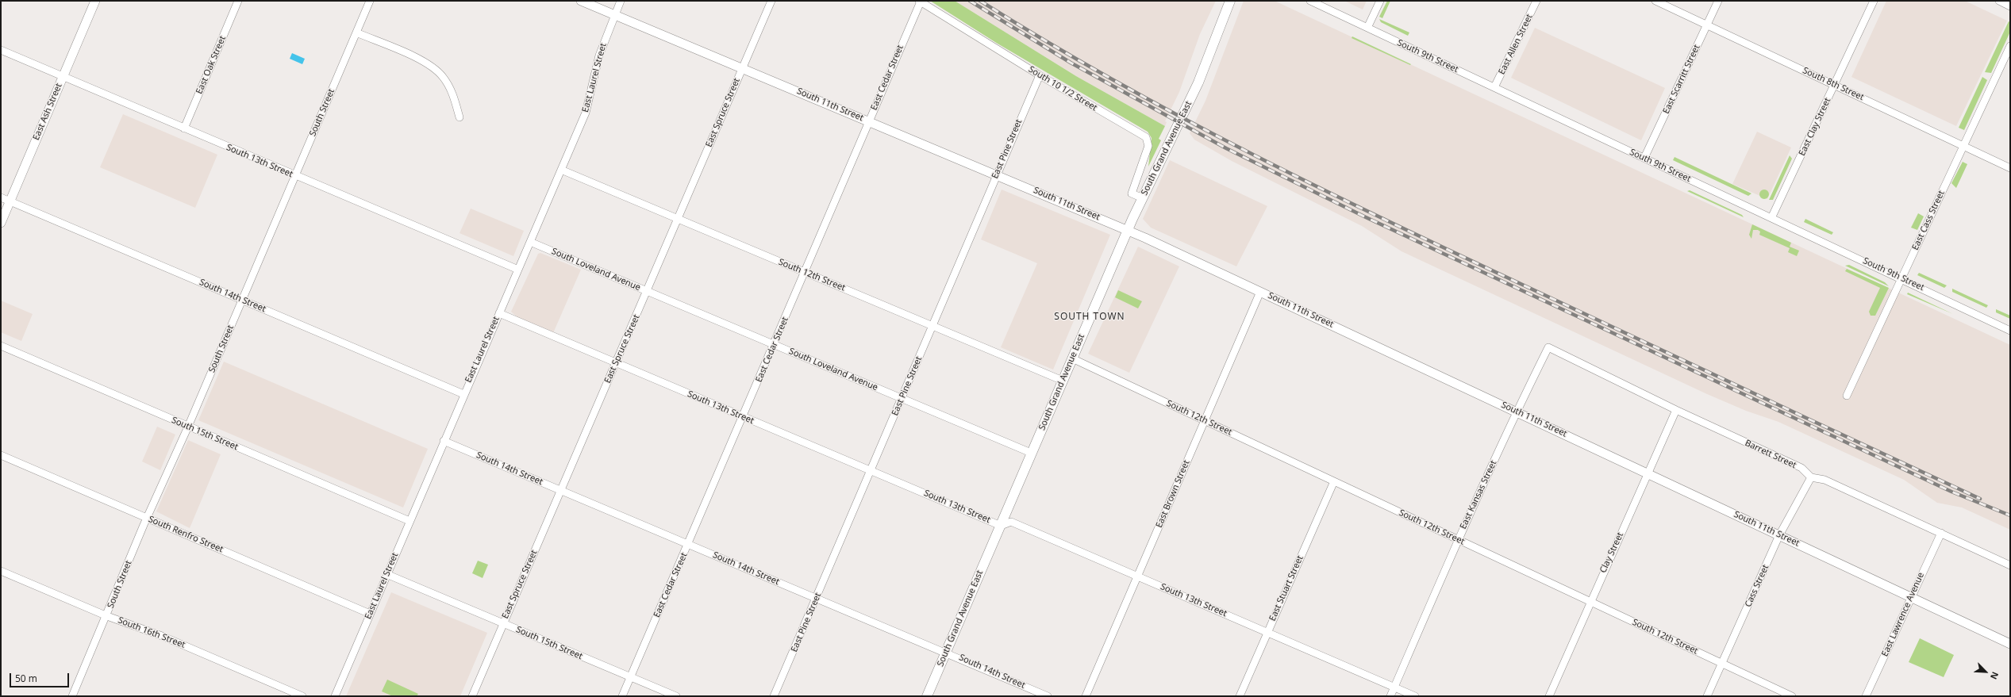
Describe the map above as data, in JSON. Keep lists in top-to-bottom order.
{
  "streets": {
    "main road": ["South Grand Avenue East"],
    "street": [
      "East Allen Street",
      "South 9th Street",
      "East Oak Street",
      "East Laurel Street",
      "East Cedar Street",
      "East Scarritt Street",
      "South 8th Street",
      "South 10 1/2 Street",
      "South 11th Street",
      "East Ash Street",
      "South Street",
      "East Spruce Street",
      "East Clay Street",
      "East Pine Street",
      "South 13th Street",
      "East Cass Street",
      "South Loveland Avenue",
      "South 12th Street",
      "South 14th Street",
      "South 15th Street",
      "Barrett Street",
      "East Brown Street",
      "East Kansas Street",
      "South Renfro Street",
      "Clay Street",
      "Cass Street",
      "East Stuart Street",
      "East Lawrence Avenue",
      "South 16th Street"
    ]
  },
  "crossings": [
    ["East Allen Street", "South 9th Street"],
    ["South 9th Street", "East Scarritt Street"],
    ["South 9th Street", "East Clay Street"],
    ["South 9th Street", "East Cass Street"],
    ["East Oak Street", "South 13th Street"],
    ["East Laurel Street", "South 11th Street"],
    ["East Laurel Street", "South 13th Street"],
    ["East Laurel Street", "South Loveland Avenue"],
    ["East Laurel Street", "South 12th Street"],
    ["East Laurel Street", "South 14th Street"],
    ["East Laurel Street", "South 15th Street"],
    ["East Laurel Street", "South Renfro Street"],
    ["East Cedar Street", "South 10 1/2 Street"],
    ["East Cedar Street", "South 11th Street"],
    ["East Cedar Street", "South 13th Street"],
    ["East Cedar Street", "South Loveland Avenue"],
    ["East Cedar Street", "South 12th Street"],
    ["East Cedar Street", "South 14th Street"],
    ["East Cedar Street", "South 15th Street"],
    ["East Scarritt Street", "South 8th Street"],
    ["South 8th Street", "East Clay Street"],
    ["South 8th Street", "East Cass Street"],
    ["South 10 1/2 Street", "South Grand Avenue East"],
    ["South 10 1/2 Street", "East Pine Street"],
    ["South 11th Street", "East Spruce Street"],
    ["South 11th Street", "South Grand Avenue East"],
    ["South 11th Street", "East Pine Street"],
    ["South 11th Street", "East Brown Street"],
    ["South 11th Street", "East Kansas Street"],
    ["South 11th Street", "Clay Street"],
    ["South 11th Street", "Cass Street"],
    ["South 11th Street", "East Lawrence Avenue"],
    ["East Ash Street", "South 13th Street"],
    ["East Ash Street", "South 14th Street"],
    ["South Street", "South 13th Street"],
    ["South Street", "South 14th Street"],
    ["South Street", "South 15th Street"],
    ["South Street", "South Renfro Street"],
    ["South Street", "South 16th Street"],
    ["East Spruce Street", "South 13th Street"],
    ["East Spruce Street", "South Loveland Avenue"],
    ["East Spruce Street", "South 12th Street"],
    ["East Spruce Street", "South 14th Street"],
    ["East Spruce Street", "South 15th Street"],
    ["South Grand Avenue East", "South 13th Street"],
    ["South Grand Avenue East", "South Loveland Avenue"],
    ["South Grand Avenue East", "South 12th Street"],
    ["South Grand Avenue East", "South 14th Street"],
    ["East Pine Street", "South 13th Street"],
    ["East Pine Street", "South Loveland Avenue"],
    ["East Pine Street", "South 12th Street"],
    ["East Pine Street", "South 14th Street"],
    ["South 13th Street", "East Brown Street"],
    ["South 13th Street", "East Kansas Street"],
    ["South 13th Street", "East Stuart Street"],
    ["South 12th Street", "East Brown Street"],
    ["South 12th Street", "East Kansas Street"],
    ["South 12th Street", "Clay Street"],
    ["South 12th Street", "Cass Street"],
    ["South 12th Street", "East Stuart Street"],
    ["Barrett Street", "East Kansas Street"],
    ["Barrett Street", "Clay Street"],
    ["Barrett Street", "Cass Street"],
    ["Barrett Street", "East Lawrence Avenue"]
  ],
  "districts": ["SOUTH TOWN"],
  "scale_bar": "50 m",
  "north": "bottom right"
}
